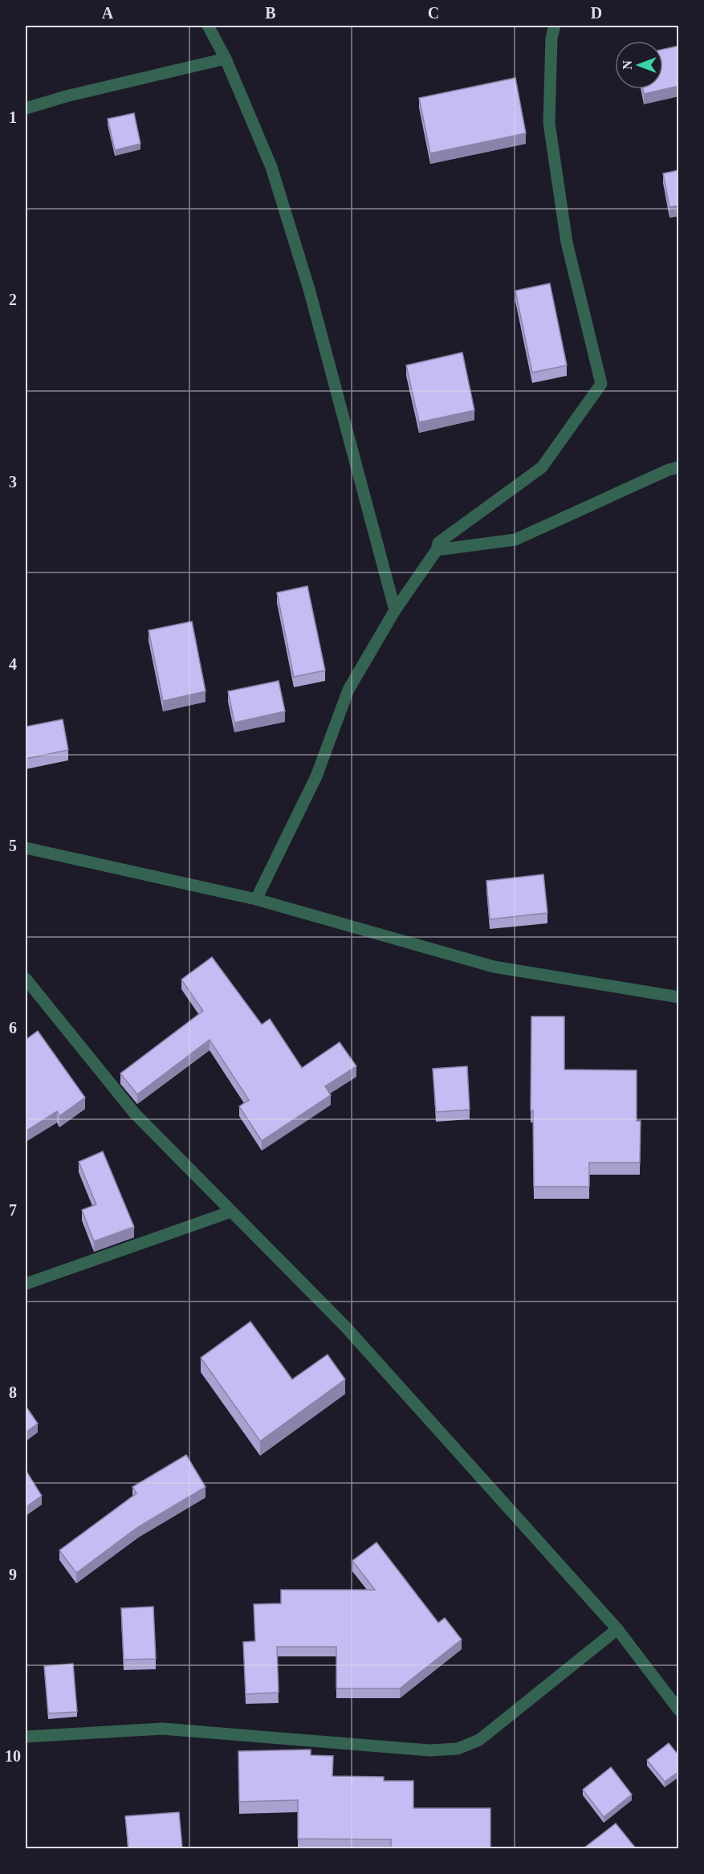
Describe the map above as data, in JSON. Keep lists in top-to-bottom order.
{
  "north": "left",
  "grid": {
    "columns": [
      "A",
      "B",
      "C",
      "D"
    ],
    "rows": [
      "1",
      "2",
      "3",
      "4",
      "5",
      "6",
      "7",
      "8",
      "9",
      "10"
    ]
  }
}
